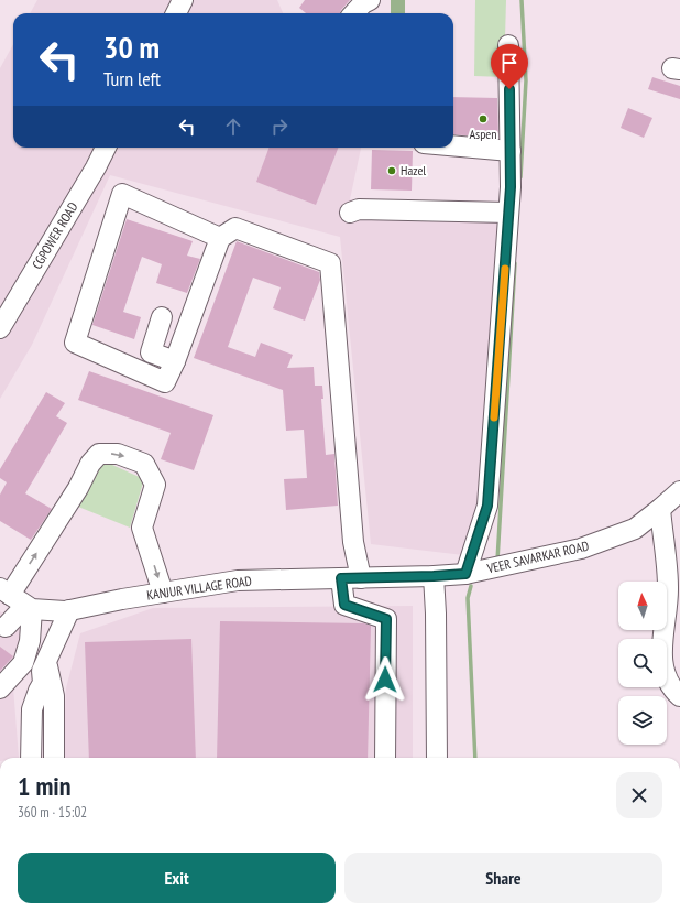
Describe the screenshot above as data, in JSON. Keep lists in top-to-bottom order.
{
  "streets": {
    "street": ["CGPOWER ROAD", "VEER SAVARKAR ROAD", "KANJUR VILLAGE ROAD"]
  },
  "crossings": [
    ["VEER SAVARKAR ROAD", "KANJUR VILLAGE ROAD"]
  ],
  "places": ["Aspen", "Hazel"],
  "north": "top",
  "page": {
    "turn": ["30 m", "Turn left"],
    "heading": ["1 min", "360 m · 15:02"],
    "buttons": ["Exit", "Share"]
  }
}
